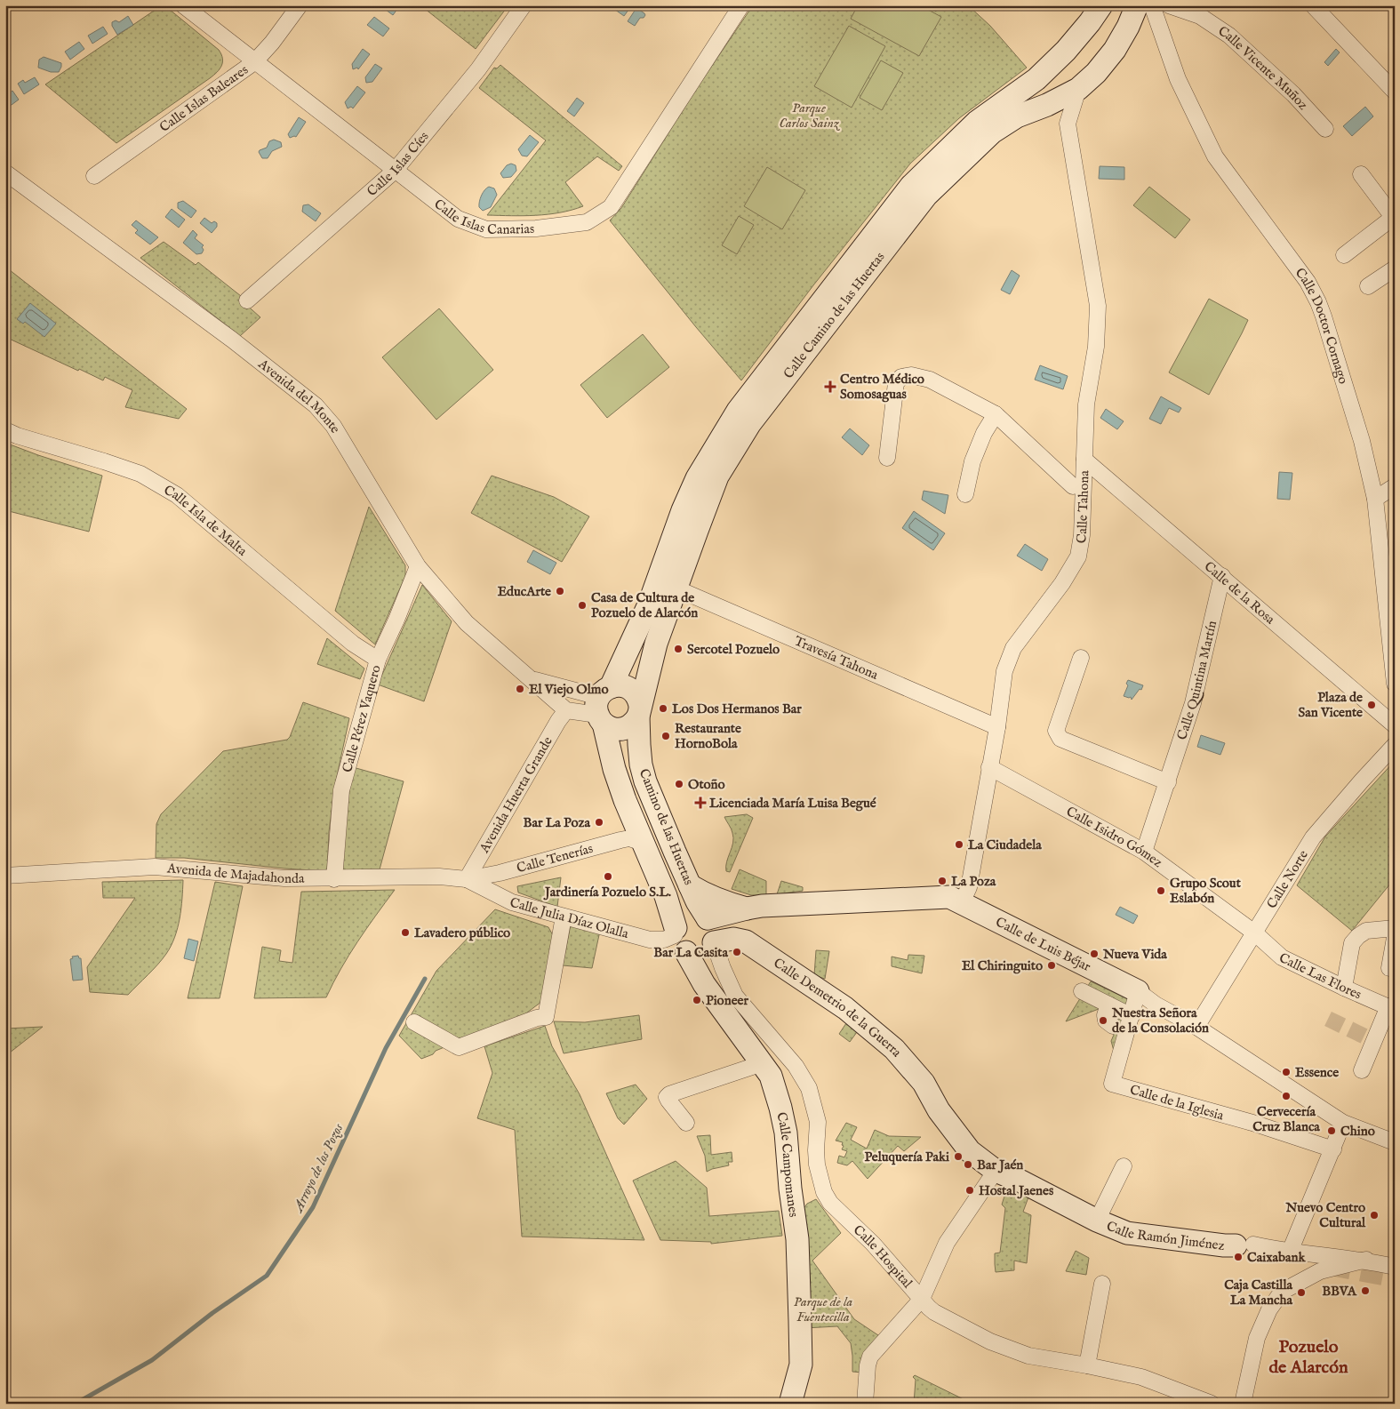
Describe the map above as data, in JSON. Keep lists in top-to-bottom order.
{
  "streets": {
    "main road": [
      "Calle Camino de las Huertas",
      "Camino de las Huertas",
      "Calle de Luis Béjar",
      "Calle Demetrio de la Guerra",
      "Calle Campomanes",
      "Calle Ramón Jiménez"
    ],
    "street": [
      "Calle Vicente Muñoz",
      "Calle Islas Baleares",
      "Calle Islas Cíes",
      "Calle Islas Canarias",
      "Calle Doctor Cornago",
      "Avenida del Monte",
      "Calle Tahona",
      "Calle Isla de Malta",
      "Calle de la Rosa",
      "Travesía Tahona",
      "Calle Quintina Martín",
      "Calle Pérez Vaquero",
      "Avenida Huerta Grande",
      "Calle Isidro Gómez",
      "Calle Tenerías",
      "Avenida de Majadahonda",
      "Calle Norte",
      "Calle Julia Díaz Olalla",
      "Calle Las Flores",
      "Calle de la Iglesia",
      "Calle Hospital"
    ]
  },
  "crossings": [
    ["Calle Islas Baleares", "Calle Islas Canarias"],
    ["Calle Islas Cíes", "Calle Islas Canarias"],
    ["Calle Camino de las Huertas", "Avenida del Monte"],
    ["Calle Camino de las Huertas", "Calle Tahona"],
    ["Calle Camino de las Huertas", "Travesía Tahona"],
    ["Calle Camino de las Huertas", "Camino de las Huertas"],
    ["Avenida del Monte", "Calle Pérez Vaquero"],
    ["Avenida del Monte", "Avenida Huerta Grande"],
    ["Avenida del Monte", "Camino de las Huertas"],
    ["Calle Tahona", "Calle de la Rosa"],
    ["Calle Tahona", "Travesía Tahona"],
    ["Calle Tahona", "Calle Isidro Gómez"],
    ["Calle Tahona", "Calle de Luis Béjar"],
    ["Calle Isla de Malta", "Calle Pérez Vaquero"],
    ["Calle de la Rosa", "Calle Quintina Martín"],
    ["Calle Quintina Martín", "Calle Isidro Gómez"],
    ["Calle Pérez Vaquero", "Avenida de Majadahonda"],
    ["Avenida Huerta Grande", "Calle Tenerías"],
    ["Avenida Huerta Grande", "Avenida de Majadahonda"],
    ["Avenida Huerta Grande", "Calle Julia Díaz Olalla"],
    ["Camino de las Huertas", "Calle Tenerías"],
    ["Camino de las Huertas", "Calle Julia Díaz Olalla"],
    ["Camino de las Huertas", "Calle de Luis Béjar"],
    ["Camino de las Huertas", "Calle Demetrio de la Guerra"],
    ["Camino de las Huertas", "Calle Campomanes"],
    ["Camino de las Huertas", "Calle Hospital"],
    ["Calle Isidro Gómez", "Calle Norte"],
    ["Calle Isidro Gómez", "Calle Las Flores"],
    ["Calle Tenerías", "Avenida de Majadahonda"],
    ["Calle Tenerías", "Calle Julia Díaz Olalla"],
    ["Avenida de Majadahonda", "Calle Julia Díaz Olalla"],
    ["Calle Norte", "Calle de Luis Béjar"],
    ["Calle Norte", "Calle Las Flores"],
    ["Calle Julia Díaz Olalla", "Calle de Luis Béjar"],
    ["Calle Julia Díaz Olalla", "Calle Demetrio de la Guerra"],
    ["Calle Julia Díaz Olalla", "Calle Campomanes"],
    ["Calle Julia Díaz Olalla", "Calle Hospital"],
    ["Calle de Luis Béjar", "Calle Demetrio de la Guerra"],
    ["Calle de Luis Béjar", "Calle de la Iglesia"],
    ["Calle de Luis Béjar", "Calle Campomanes"],
    ["Calle de Luis Béjar", "Calle Hospital"],
    ["Calle Demetrio de la Guerra", "Calle Campomanes"],
    ["Calle Demetrio de la Guerra", "Calle Ramón Jiménez"],
    ["Calle Demetrio de la Guerra", "Calle Hospital"],
    ["Calle Campomanes", "Calle Hospital"]
  ],
  "districts": ["Pozuelo de Alarcón"],
  "water": ["Arroyo de los Pozos"],
  "parks": ["Parque Carlos Sainz", "Parque de la Fuentecilla"],
  "places": {
    "health": ["Centro Médico Somosaguas", "Licenciada María Luisa Begué"],
    "other": [
      "EducArte",
      "Casa de Cultura de Pozuelo de Alarcón",
      "Sercotel Pozuelo",
      "El Viejo Olmo",
      "Plaza de San Vicente",
      "Los Dos Hermanos Bar",
      "Restaurante HornoBola",
      "Otoño",
      "Bar La Poza",
      "La Ciudadela",
      "Jardinería Pozuelo S.L.",
      "La Poza",
      "Grupo Scout Eslabón",
      "Lavadero público",
      "Bar La Casita",
      "Nueva Vida",
      "El Chiringuito",
      "Pioneer",
      "Nuestra Señora de la Consolación",
      "Essence",
      "Cervecería Cruz Blanca",
      "Chino",
      "Peluquería Paki",
      "Bar Jaén",
      "Hostal Jaenes",
      "Nuevo Centro Cultural",
      "Caixabank",
      "BBVA",
      "Caja Castilla La Mancha"
    ]
  }
}
